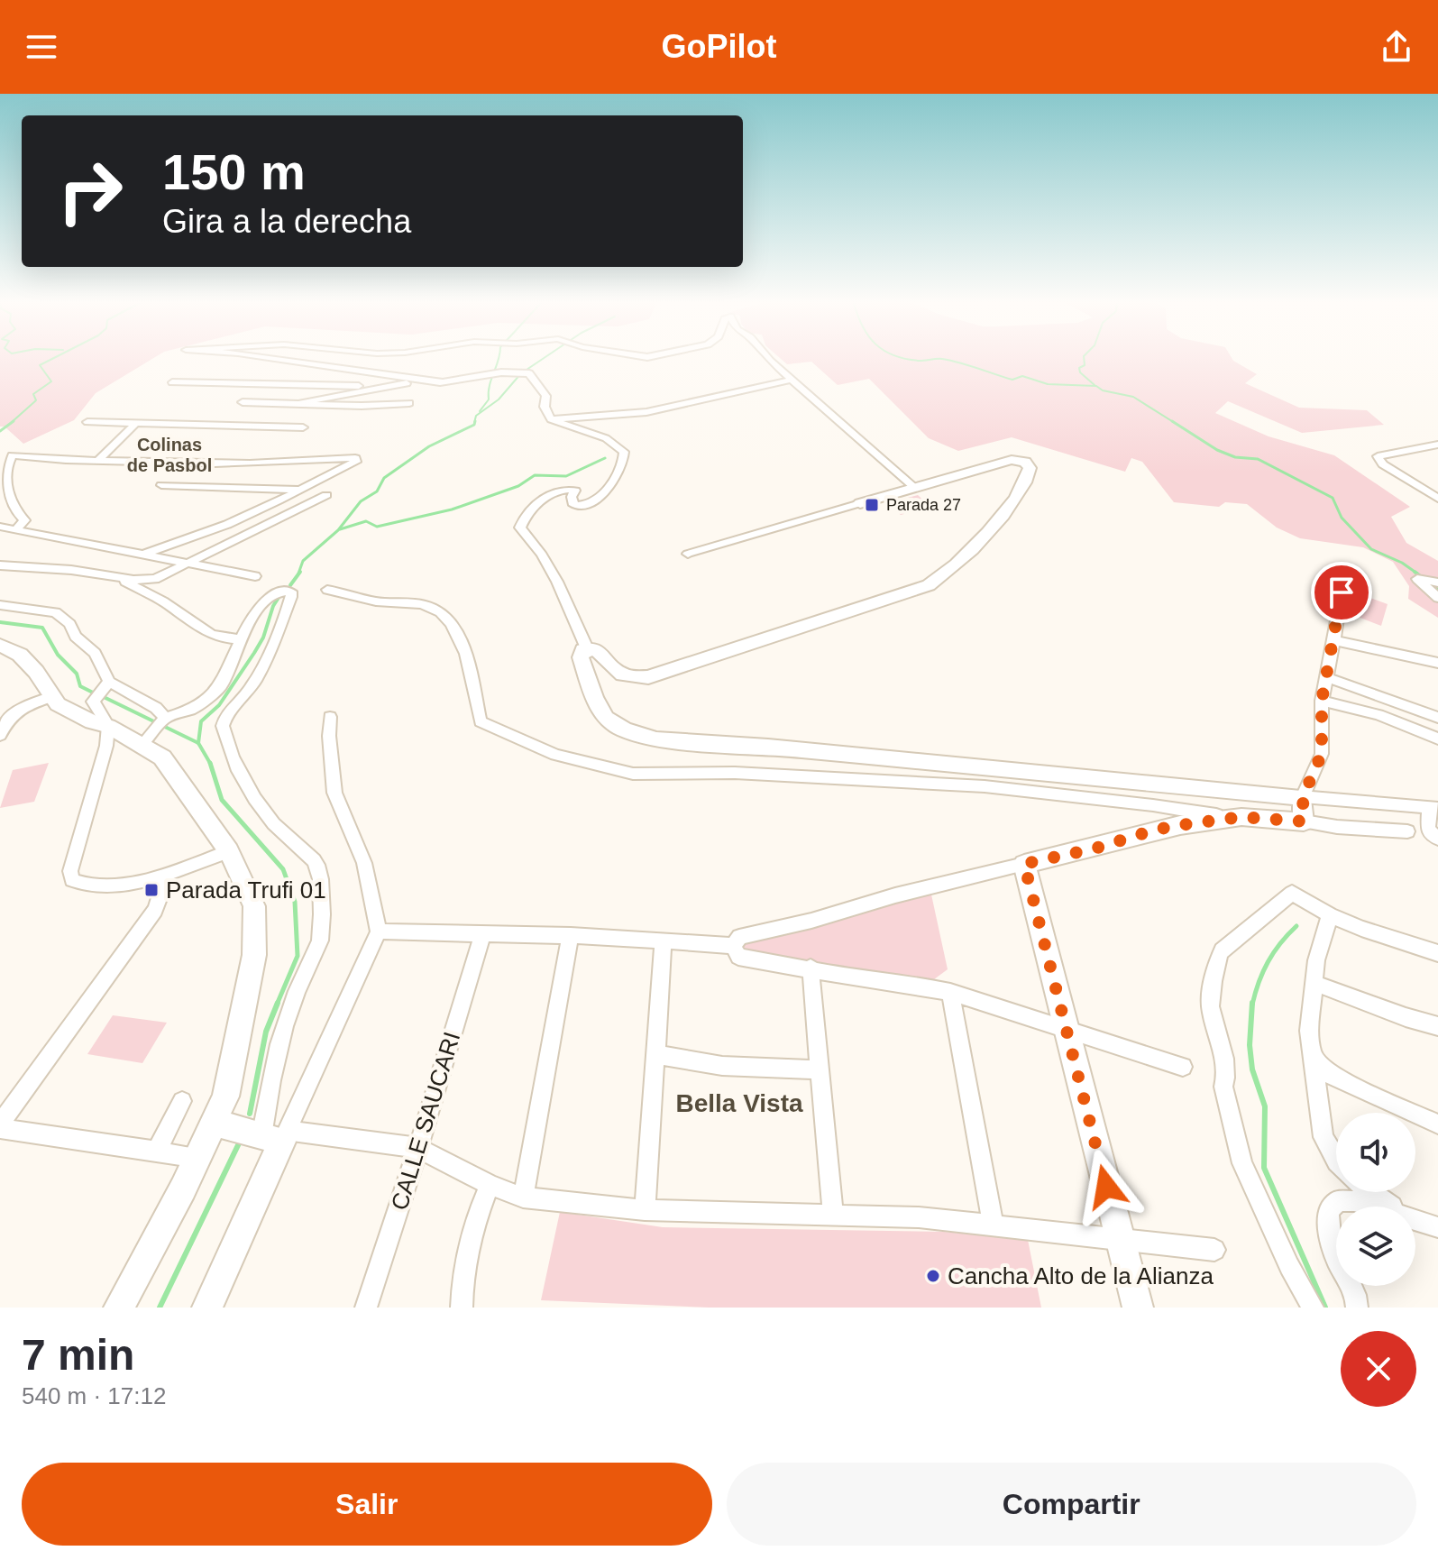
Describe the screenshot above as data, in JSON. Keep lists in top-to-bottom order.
{
  "streets": {
    "street": ["CALLE SAUCARI"]
  },
  "districts": ["Colinas de Pasbol", "Bella Vista"],
  "places": {
    "transit": ["Parada 27", "Parada Trufi 01"],
    "other": ["Cancha Alto de la Alianza"]
  },
  "page": {
    "header": "GoPilot",
    "turn": ["150 m", "Gira a la derecha"],
    "heading": ["7 min", "540 m · 17:12"],
    "buttons": ["Salir", "Compartir"]
  }
}
